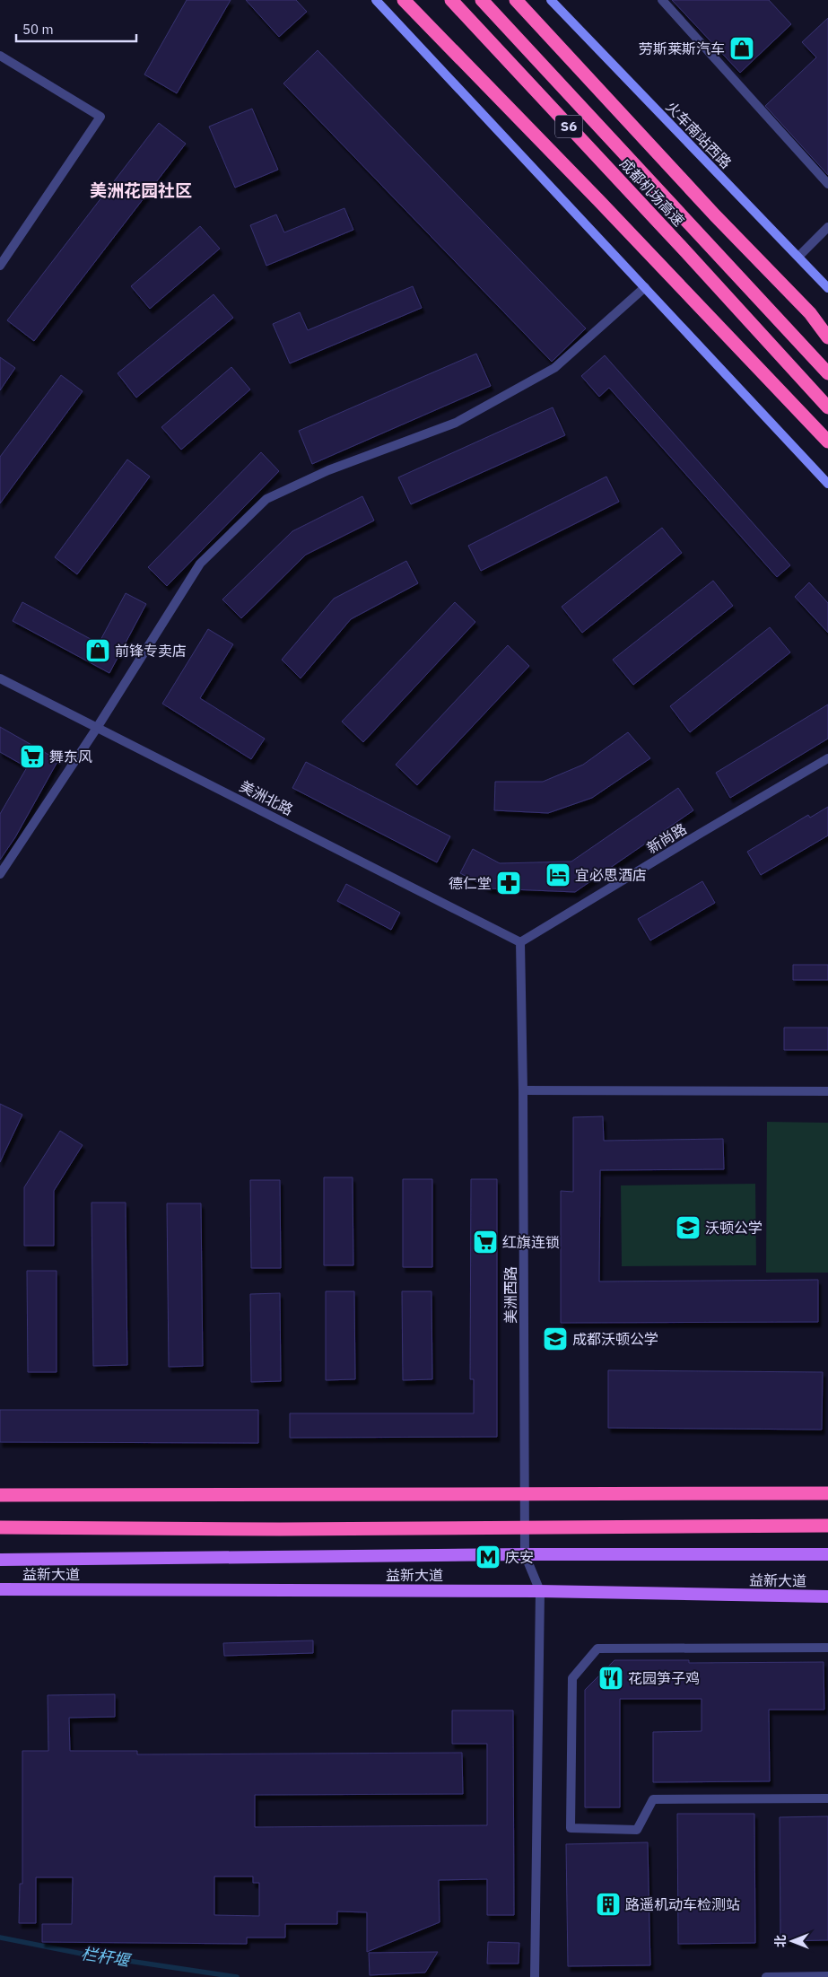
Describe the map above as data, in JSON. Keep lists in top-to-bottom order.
{
  "streets": {
    "highway": ["S6", "成都机场高速"],
    "main road": ["火车南站西路", "益新大道"],
    "street": ["美洲北路", "新尚路", "美洲西路"]
  },
  "crossings": [
    ["美洲北路", "新尚路"],
    ["美洲北路", "美洲西路"],
    ["新尚路", "美洲西路"],
    ["美洲西路", "益新大道"]
  ],
  "districts": ["美洲花园社区"],
  "water": ["栏杆堰"],
  "places": {
    "shop": ["劳斯莱斯汽车", "前锋专卖店"],
    "supermarket": ["舞东风", "红旗连锁"],
    "hotel": ["宜必思酒店"],
    "pharmacy": ["德仁堂"],
    "school or university": ["沃顿公学", "成都沃顿公学"],
    "metro station": ["庆安"],
    "restaurant": ["花园笋子鸡"],
    "building": ["路遥机动车检测站"]
  },
  "scale_bar": "50 m",
  "north": "left"
}
